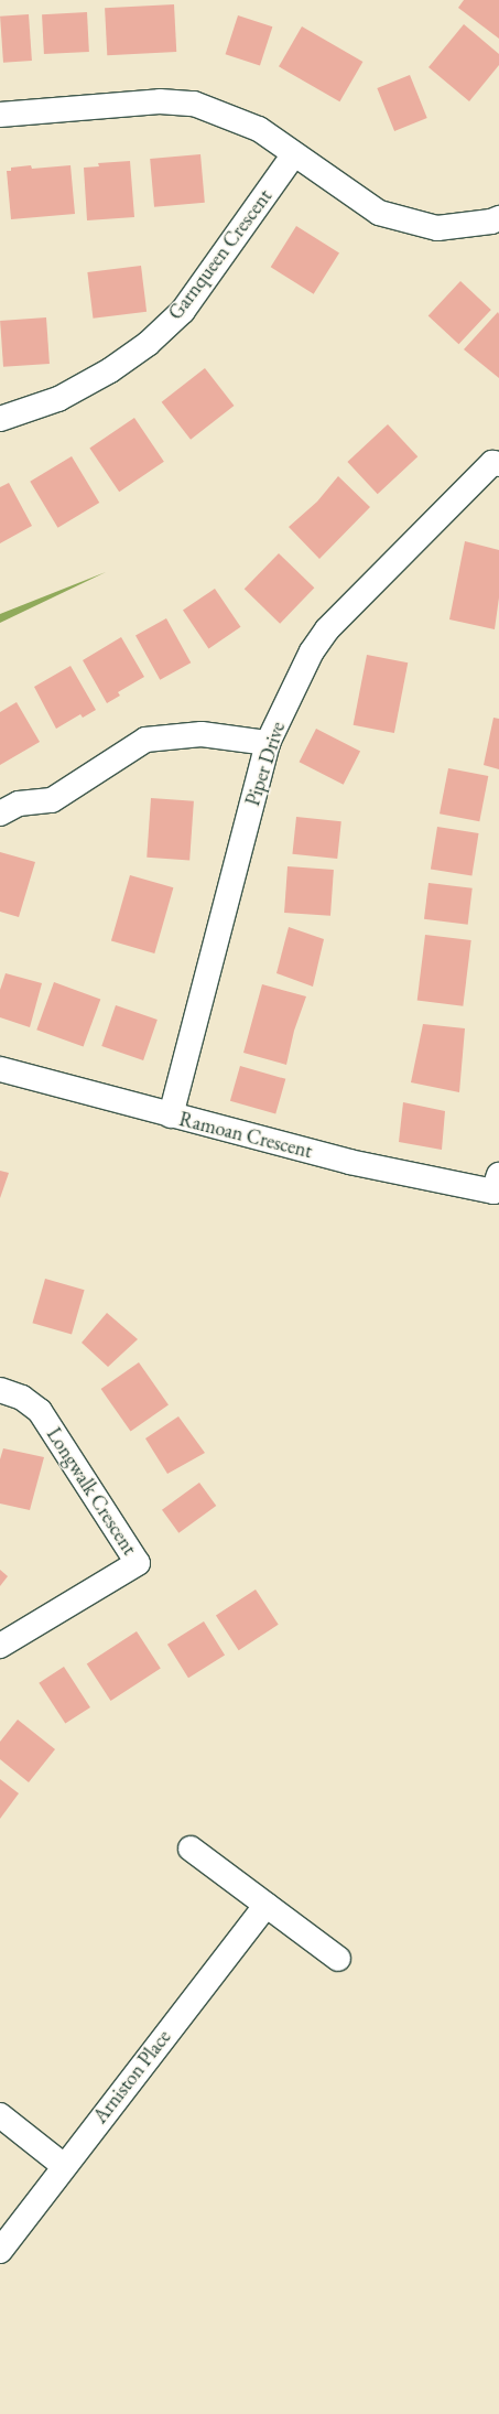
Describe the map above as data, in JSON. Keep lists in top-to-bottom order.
{
  "streets": {
    "street": [
      "Garnqueen Crescent",
      "Piper Drive",
      "Ramoan Crescent",
      "Longwalk Crescent",
      "Arniston Place"
    ]
  },
  "crossings": [
    ["Piper Drive", "Ramoan Crescent"]
  ]
}
